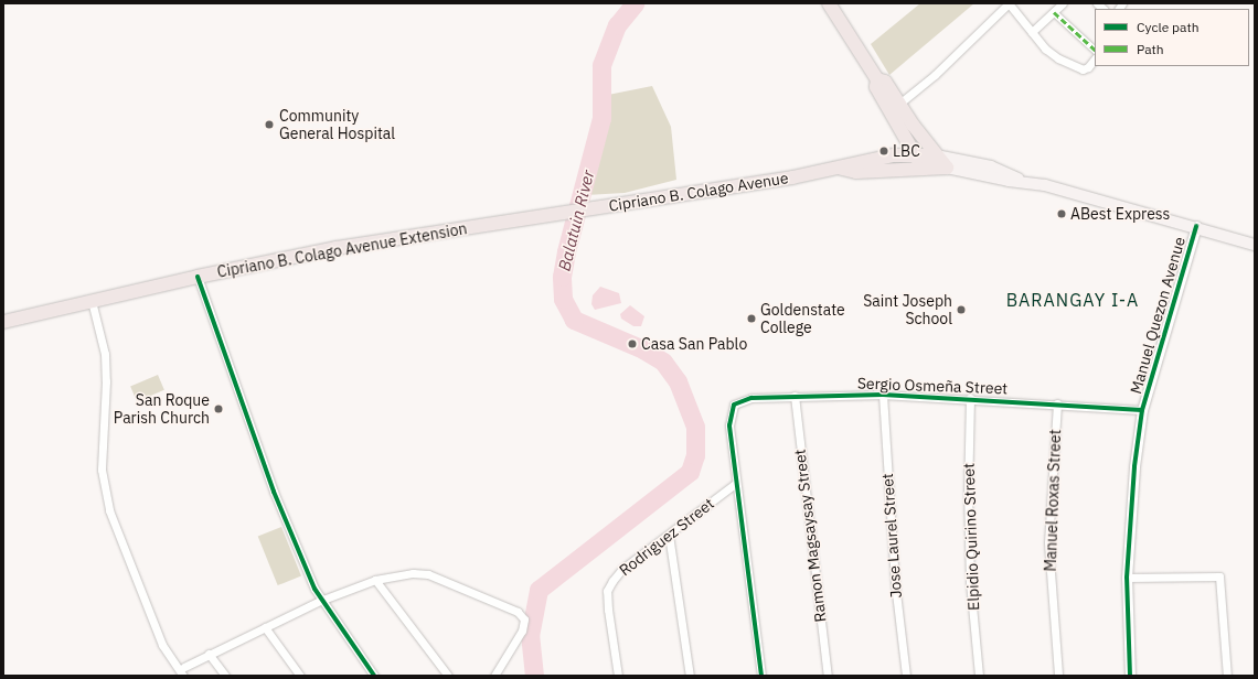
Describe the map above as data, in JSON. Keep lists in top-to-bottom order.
{
  "streets": {
    "main road": ["Cipriano B. Colago Avenue", "Cipriano B. Colago Avenue Extension"],
    "street": [
      "Manuel Quezon Avenue",
      "Sergio Osmeña Street",
      "Manuel Roxas Street",
      "Ramon Magsaysay Street",
      "Jose Laurel Street",
      "Rodriguez Street",
      "Elpidio Quirino Street"
    ]
  },
  "crossings": [
    ["Cipriano B. Colago Avenue", "Cipriano B. Colago Avenue Extension"],
    ["Cipriano B. Colago Avenue", "Manuel Quezon Avenue"],
    ["Manuel Quezon Avenue", "Sergio Osmeña Street"],
    ["Sergio Osmeña Street", "Manuel Roxas Street"],
    ["Sergio Osmeña Street", "Ramon Magsaysay Street"],
    ["Sergio Osmeña Street", "Jose Laurel Street"],
    ["Sergio Osmeña Street", "Rodriguez Street"],
    ["Sergio Osmeña Street", "Elpidio Quirino Street"]
  ],
  "districts": ["BARANGAY I-A"],
  "water": ["Balatuin River"],
  "places": [
    "Community General Hospital",
    "LBC",
    "ABest Express",
    "Saint Joseph School",
    "Goldenstate College",
    "Casa San Pablo",
    "San Roque Parish Church"
  ],
  "legend": ["Cycle path", "Path"]
}
